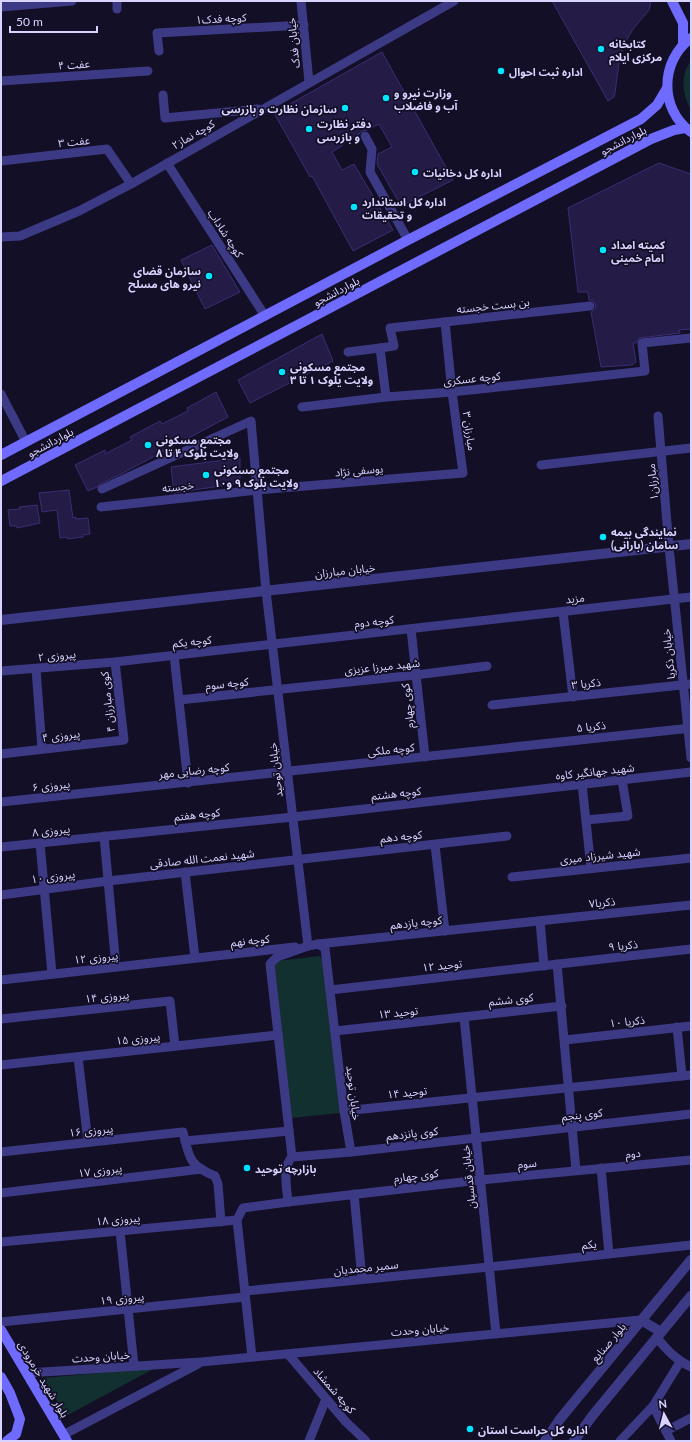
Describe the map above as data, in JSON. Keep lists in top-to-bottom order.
{
  "streets": {
    "main road": ["بلواردانشجو", "بلوار شهید خرمرودی"],
    "street": [
      "کوچه فدک۱",
      "خیابان فدک",
      "عفت ۴",
      "کوچه نماز۲",
      "عفت ۳",
      "کوچه شاداب",
      "بن بست خجسته",
      "کوچه عسکری",
      "مبارزان ۳",
      "یوسفی نژاد",
      "مبارزان۱",
      "خجسته",
      "خیابان مبارزان",
      "مزید",
      "کوچه دوم",
      "کوچه یکم",
      "خیابان ذکریا",
      "پیروزی ۲",
      "شهید میرزا عزیزی",
      "کوچه سوم",
      "ذکریا ۳",
      "کوی مبارزان ۴",
      "کوی چهارم",
      "ذکریا ۵",
      "پیروزی ۴",
      "کوچه ملکی",
      "کوچه رضایی مهر",
      "خیابان توحید",
      "شهید جهانگیر کاوه",
      "پیروزی ۶",
      "کوچه هشتم",
      "کوچه هفتم",
      "پیروزی ۸",
      "کوچه دهم",
      "شهید شیرزاد میری",
      "شهید نعمت الله صادقی",
      "پیروزی ۱۰",
      "ذکریا۷",
      "کوچه یازدهم",
      "کوچه نهم",
      "ذکریا ۹",
      "پیروزی ۱۲",
      "توحید ۱۲",
      "پیروزی ۱۴",
      "کوی ششم",
      "توحید ۱۳",
      "ذکریا ۱۰",
      "پیروزی ۱۵",
      "توحید ۱۴",
      "کوی پنجم",
      "پیروزی ۱۶",
      "کوی پانزدهم",
      "دوم",
      "سوم",
      "پیروزی ۱۷",
      "خیابان قدسیان",
      "پیروزی ۱۸",
      "یکم",
      "سمیر محمدیان",
      "پیروزی ۱۹",
      "خیابان وحدت",
      "بلوار صنایع",
      "کوچه شمشاد"
    ]
  },
  "crossings": [
    ["کوچه فدک۱", "خیابان فدک"],
    ["خیابان فدک", "کوچه نماز۲"],
    ["کوچه نماز۲", "عفت ۳"],
    ["کوچه نماز۲", "کوچه شاداب"],
    ["بلواردانشجو", "کوچه شاداب"],
    ["بن بست خجسته", "کوچه عسکری"],
    ["بن بست خجسته", "مبارزان ۳"],
    ["کوچه عسکری", "مبارزان ۳"],
    ["مبارزان ۳", "یوسفی نژاد"],
    ["یوسفی نژاد", "خجسته"],
    ["مبارزان۱", "خیابان مبارزان"],
    ["مبارزان۱", "خیابان ذکریا"],
    ["خیابان مبارزان", "خیابان ذکریا"],
    ["خیابان مبارزان", "خیابان توحید"],
    ["مزید", "کوچه دوم"],
    ["مزید", "خیابان ذکریا"],
    ["کوچه دوم", "کوچه یکم"],
    ["کوچه دوم", "کوی چهارم"],
    ["کوچه دوم", "خیابان توحید"],
    ["کوچه یکم", "پیروزی ۲"],
    ["کوچه یکم", "کوی مبارزان ۴"],
    ["کوچه یکم", "خیابان توحید"],
    ["خیابان ذکریا", "ذکریا ۳"],
    ["خیابان ذکریا", "ذکریا ۵"],
    ["پیروزی ۲", "کوی مبارزان ۴"],
    ["شهید میرزا عزیزی", "کوچه سوم"],
    ["شهید میرزا عزیزی", "کوی چهارم"],
    ["شهید میرزا عزیزی", "خیابان توحید"],
    ["کوچه سوم", "خیابان توحید"],
    ["کوی مبارزان ۴", "پیروزی ۴"],
    ["کوی چهارم", "کوچه ملکی"],
    ["کوی چهارم", "سوم"],
    ["کوی چهارم", "خیابان قدسیان"],
    ["ذکریا ۵", "کوچه ملکی"],
    ["کوچه ملکی", "کوچه رضایی مهر"],
    ["کوچه ملکی", "خیابان توحید"],
    ["کوچه رضایی مهر", "خیابان توحید"],
    ["کوچه رضایی مهر", "پیروزی ۶"],
    ["خیابان توحید", "کوچه هشتم"],
    ["خیابان توحید", "کوچه هفتم"],
    ["خیابان توحید", "کوچه دهم"],
    ["خیابان توحید", "شهید نعمت الله صادقی"],
    ["خیابان توحید", "کوچه یازدهم"],
    ["خیابان توحید", "کوچه نهم"],
    ["خیابان توحید", "توحید ۱۲"],
    ["خیابان توحید", "توحید ۱۳"],
    ["خیابان توحید", "توحید ۱۴"],
    ["خیابان توحید", "کوی پانزدهم"],
    ["شهید جهانگیر کاوه", "کوچه هشتم"],
    ["کوچه هشتم", "کوچه هفتم"],
    ["کوچه هفتم", "پیروزی ۸"],
    ["کوچه دهم", "شهید نعمت الله صادقی"],
    ["شهید نعمت الله صادقی", "پیروزی ۱۰"],
    ["ذکریا۷", "کوچه یازدهم"],
    ["کوچه نهم", "پیروزی ۱۲"],
    ["ذکریا ۹", "توحید ۱۲"],
    ["پیروزی ۱۴", "پیروزی ۱۵"],
    ["کوی ششم", "توحید ۱۳"],
    ["کوی ششم", "خیابان قدسیان"],
    ["توحید ۱۳", "خیابان قدسیان"],
    ["توحید ۱۴", "خیابان قدسیان"],
    ["کوی پنجم", "کوی پانزدهم"],
    ["کوی پنجم", "خیابان قدسیان"],
    ["کوی پانزدهم", "خیابان قدسیان"],
    ["دوم", "سوم"],
    ["سوم", "خیابان قدسیان"],
    ["خیابان قدسیان", "یکم"],
    ["خیابان قدسیان", "سمیر محمدیان"],
    ["خیابان قدسیان", "خیابان وحدت"],
    ["یکم", "سمیر محمدیان"],
    ["سمیر محمدیان", "پیروزی ۱۹"],
    ["خیابان وحدت", "بلوار صنایع"],
    ["خیابان وحدت", "بلوار شهید خرمرودی"],
    ["خیابان وحدت", "کوچه شمشاد"]
  ],
  "places": [
    "کتابخانه مرکزی ایلام",
    "اداره ثبت احوال",
    "وزارت نیرو و آب و فاضلاب",
    "سازمان نظارت و بازرسی",
    "دفتر نظارت و بازرسی",
    "اداره کل دخانیات",
    "اداره کل استاندارد و تحقیقات",
    "کمیته امداد امام خمینی",
    "سازمان قضای نیرو های مسلح",
    "مجتمع مسکونی ولایت یلوک ۱ تا ۳",
    "مجتمع مسکونی ولایت بلوک ۴ تا ۸",
    "مجتمع مسکونی ولایت بلوک ۹ و۱۰",
    "نمایندگی بیمه سامان (بارانی)",
    "بازارچه توحید",
    "اداره کل حراست استان"
  ],
  "scale_bar": "50 m",
  "north": "top"
}
